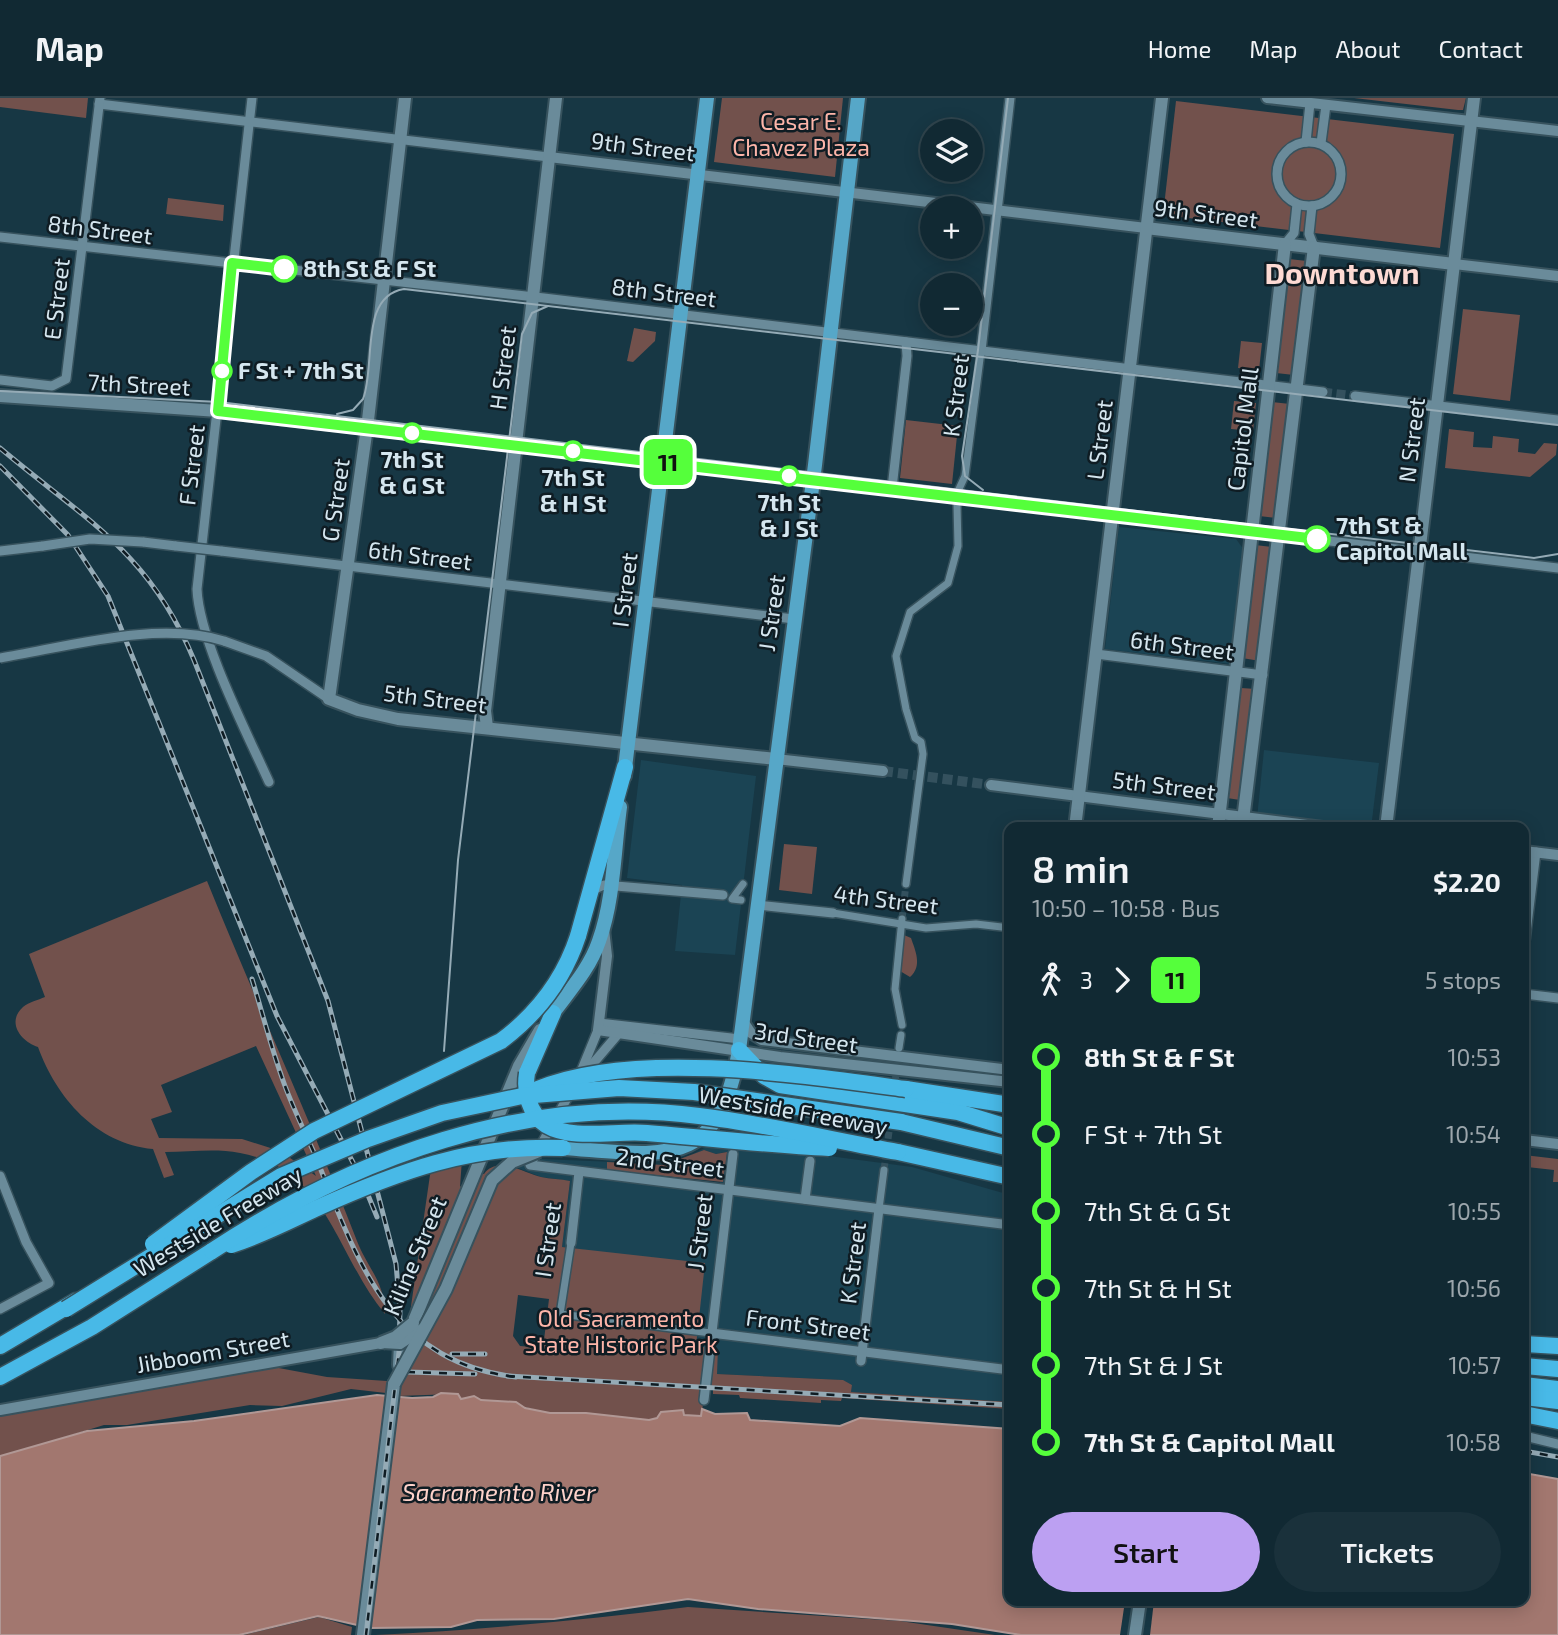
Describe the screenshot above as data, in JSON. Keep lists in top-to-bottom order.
{
  "streets": {
    "highway": ["Westside Freeway"],
    "main road": [
      "9th Street",
      "H Street",
      "7th Street",
      "Capitol Mall",
      "L Street",
      "N Street",
      "G Street",
      "I Street",
      "J Street",
      "5th Street",
      "Kiline Street"
    ],
    "street": [
      "8th Street",
      "E Street",
      "K Street",
      "F Street",
      "6th Street",
      "4th Street",
      "3rd Street",
      "2nd Street",
      "Front Street",
      "Jibboom Street"
    ]
  },
  "crossings": [
    ["9th Street", "E Street"],
    ["9th Street", "H Street"],
    ["9th Street", "K Street"],
    ["9th Street", "Capitol Mall"],
    ["9th Street", "L Street"],
    ["9th Street", "N Street"],
    ["9th Street", "F Street"],
    ["9th Street", "G Street"],
    ["9th Street", "I Street"],
    ["9th Street", "J Street"],
    ["8th Street", "E Street"],
    ["8th Street", "H Street"],
    ["8th Street", "K Street"],
    ["8th Street", "Capitol Mall"],
    ["8th Street", "L Street"],
    ["8th Street", "F Street"],
    ["8th Street", "G Street"],
    ["8th Street", "I Street"],
    ["8th Street", "J Street"],
    ["H Street", "7th Street"],
    ["H Street", "6th Street"],
    ["H Street", "5th Street"],
    ["7th Street", "Capitol Mall"],
    ["7th Street", "L Street"],
    ["7th Street", "N Street"],
    ["7th Street", "F Street"],
    ["7th Street", "G Street"],
    ["7th Street", "I Street"],
    ["7th Street", "J Street"],
    ["K Street", "2nd Street"],
    ["K Street", "Front Street"],
    ["Capitol Mall", "6th Street"],
    ["Capitol Mall", "5th Street"],
    ["L Street", "6th Street"],
    ["L Street", "5th Street"],
    ["G Street", "6th Street"],
    ["G Street", "5th Street"],
    ["6th Street", "I Street"],
    ["6th Street", "J Street"],
    ["I Street", "5th Street"],
    ["I Street", "3rd Street"],
    ["I Street", "2nd Street"],
    ["I Street", "Front Street"],
    ["J Street", "5th Street"],
    ["J Street", "4th Street"],
    ["J Street", "3rd Street"],
    ["J Street", "2nd Street"],
    ["J Street", "Front Street"],
    ["Kiline Street", "Jibboom Street"]
  ],
  "districts": ["Downtown"],
  "water": ["Sacramento River"],
  "parks": ["Cesar E. Chavez Plaza", "Old Sacramento State Historic Park"],
  "places": [
    "8th St & F St",
    "F St + 7th St",
    "7th St & G St",
    "7th St & H St",
    "7th St & J St",
    "7th St & Capitol Mall"
  ],
  "lines": ["bus line 11"],
  "page": {
    "header": "Map",
    "nav": [
      "Home",
      "Map",
      "About",
      "Contact"
    ],
    "on_map": "11",
    "map_buttons": ["+", "−"],
    "heading": ["8 min", "10:50 – 10:58 · Bus", "$2.20"],
    "legs": ["3", "11", "5 stops"],
    "list": [
      {
        "name": "8th St & F St",
        "value": "10:53"
      },
      {
        "name": "F St + 7th St",
        "value": "10:54"
      },
      {
        "name": "7th St & G St",
        "value": "10:55"
      },
      {
        "name": "7th St & H St",
        "value": "10:56"
      },
      {
        "name": "7th St & J St",
        "value": "10:57"
      },
      {
        "name": "7th St & Capitol Mall",
        "value": "10:58"
      }
    ],
    "buttons": ["Start", "Tickets"]
  }
}
